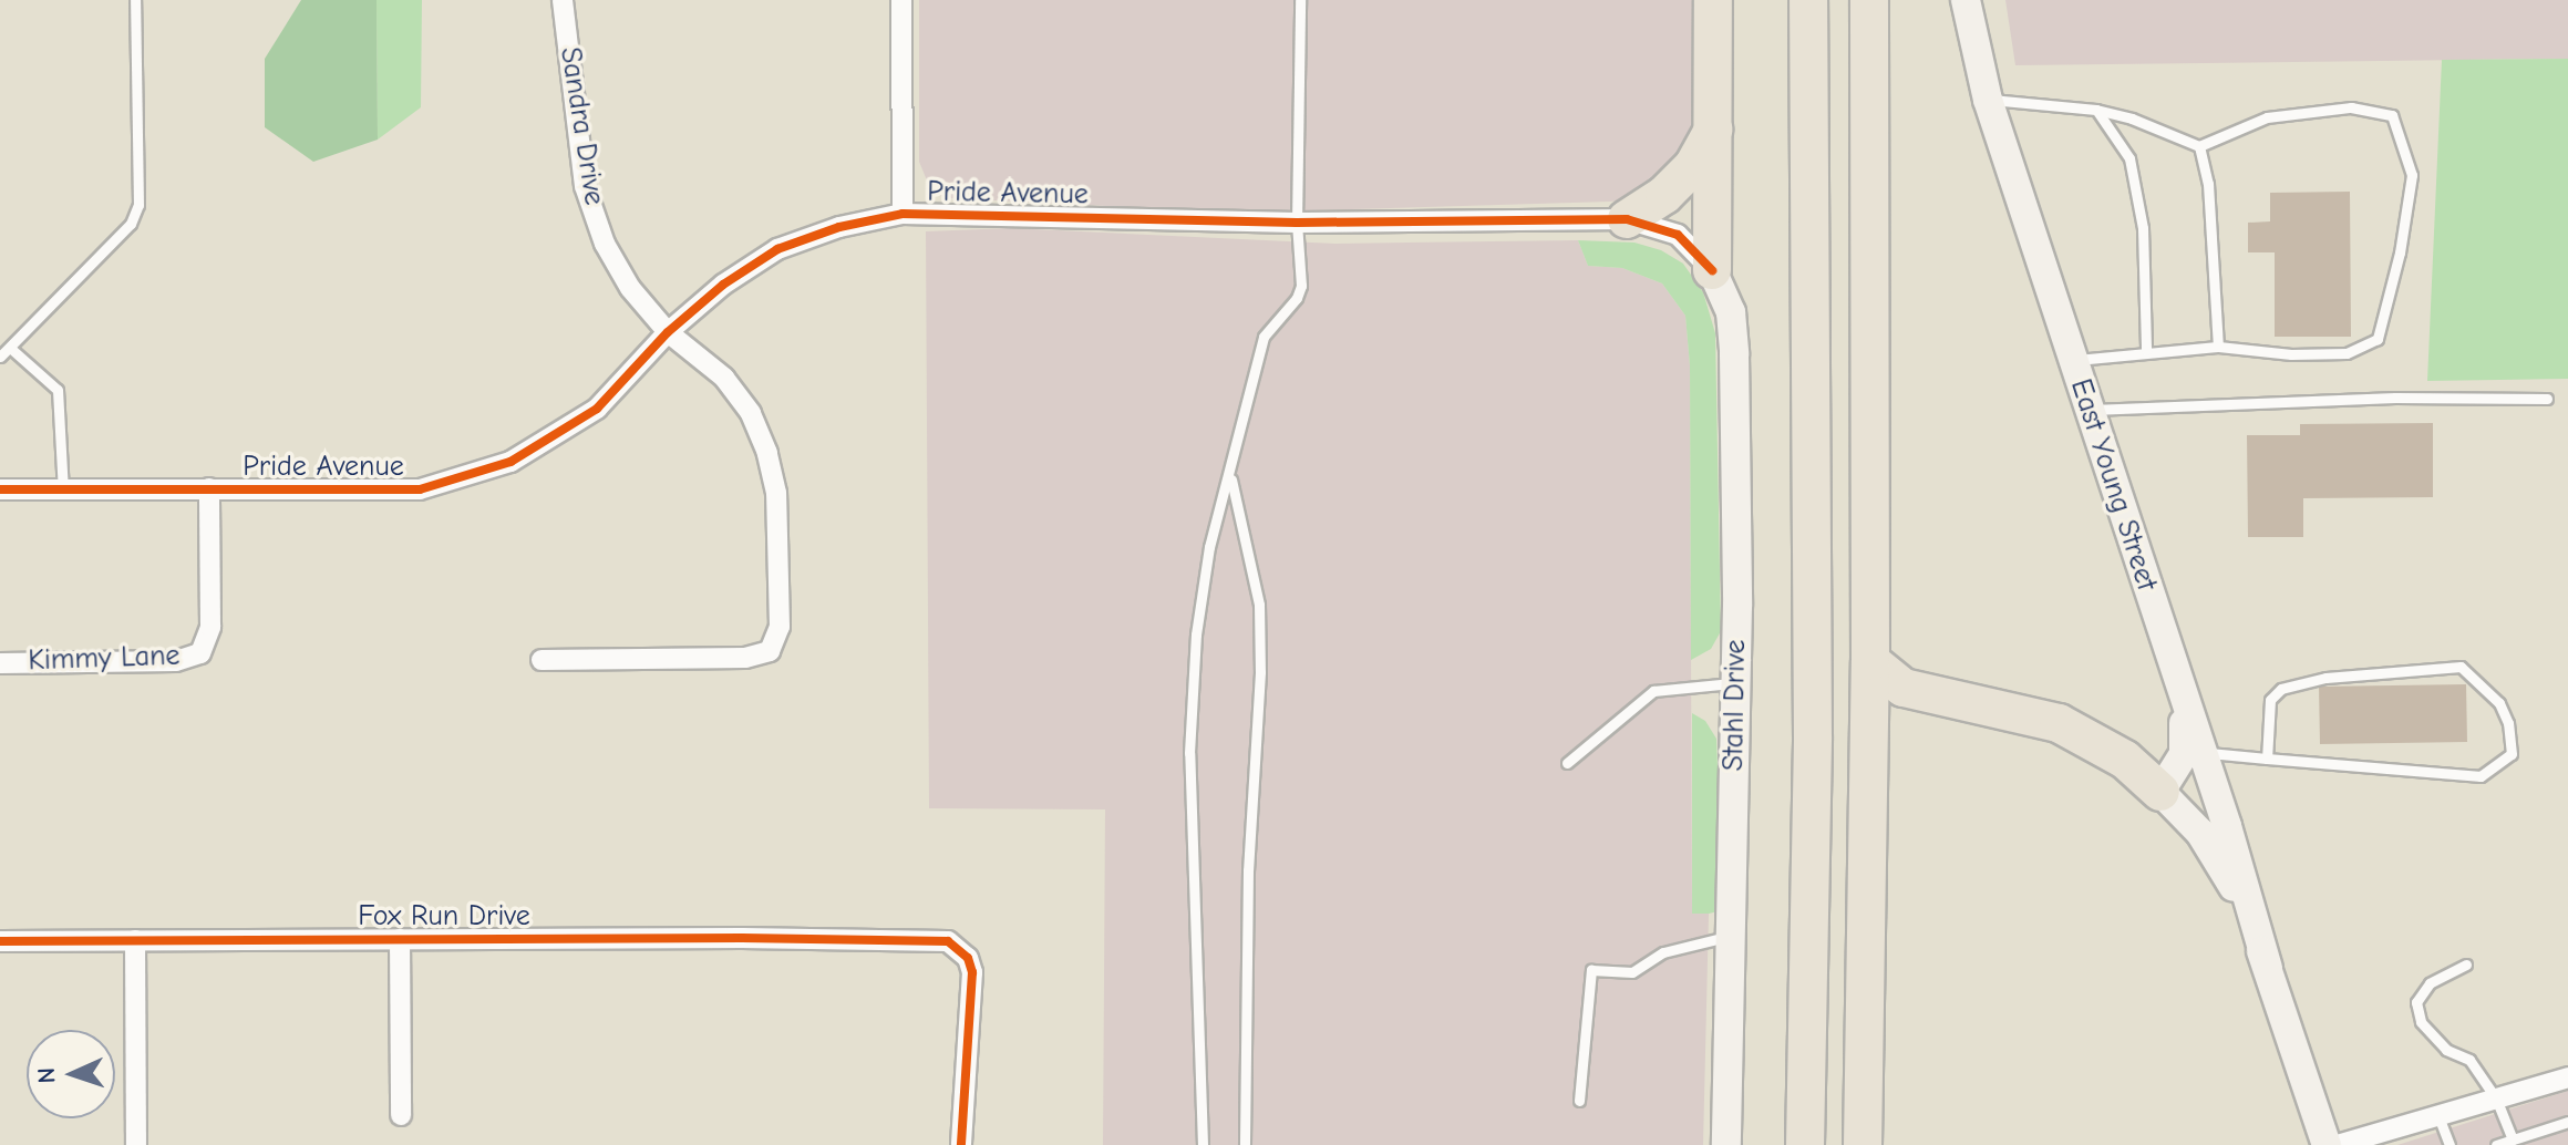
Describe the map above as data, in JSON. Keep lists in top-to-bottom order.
{
  "streets": {
    "main road": ["East Young Street", "Stahl Drive"],
    "street": [
      "Sandra Drive",
      "Pride Avenue",
      "Kimmy Lane",
      "Fox Run Drive"
    ]
  },
  "crossings": [
    ["Sandra Drive", "Pride Avenue"],
    ["Pride Avenue", "Kimmy Lane"],
    ["Pride Avenue", "Stahl Drive"]
  ],
  "north": "left"
}
